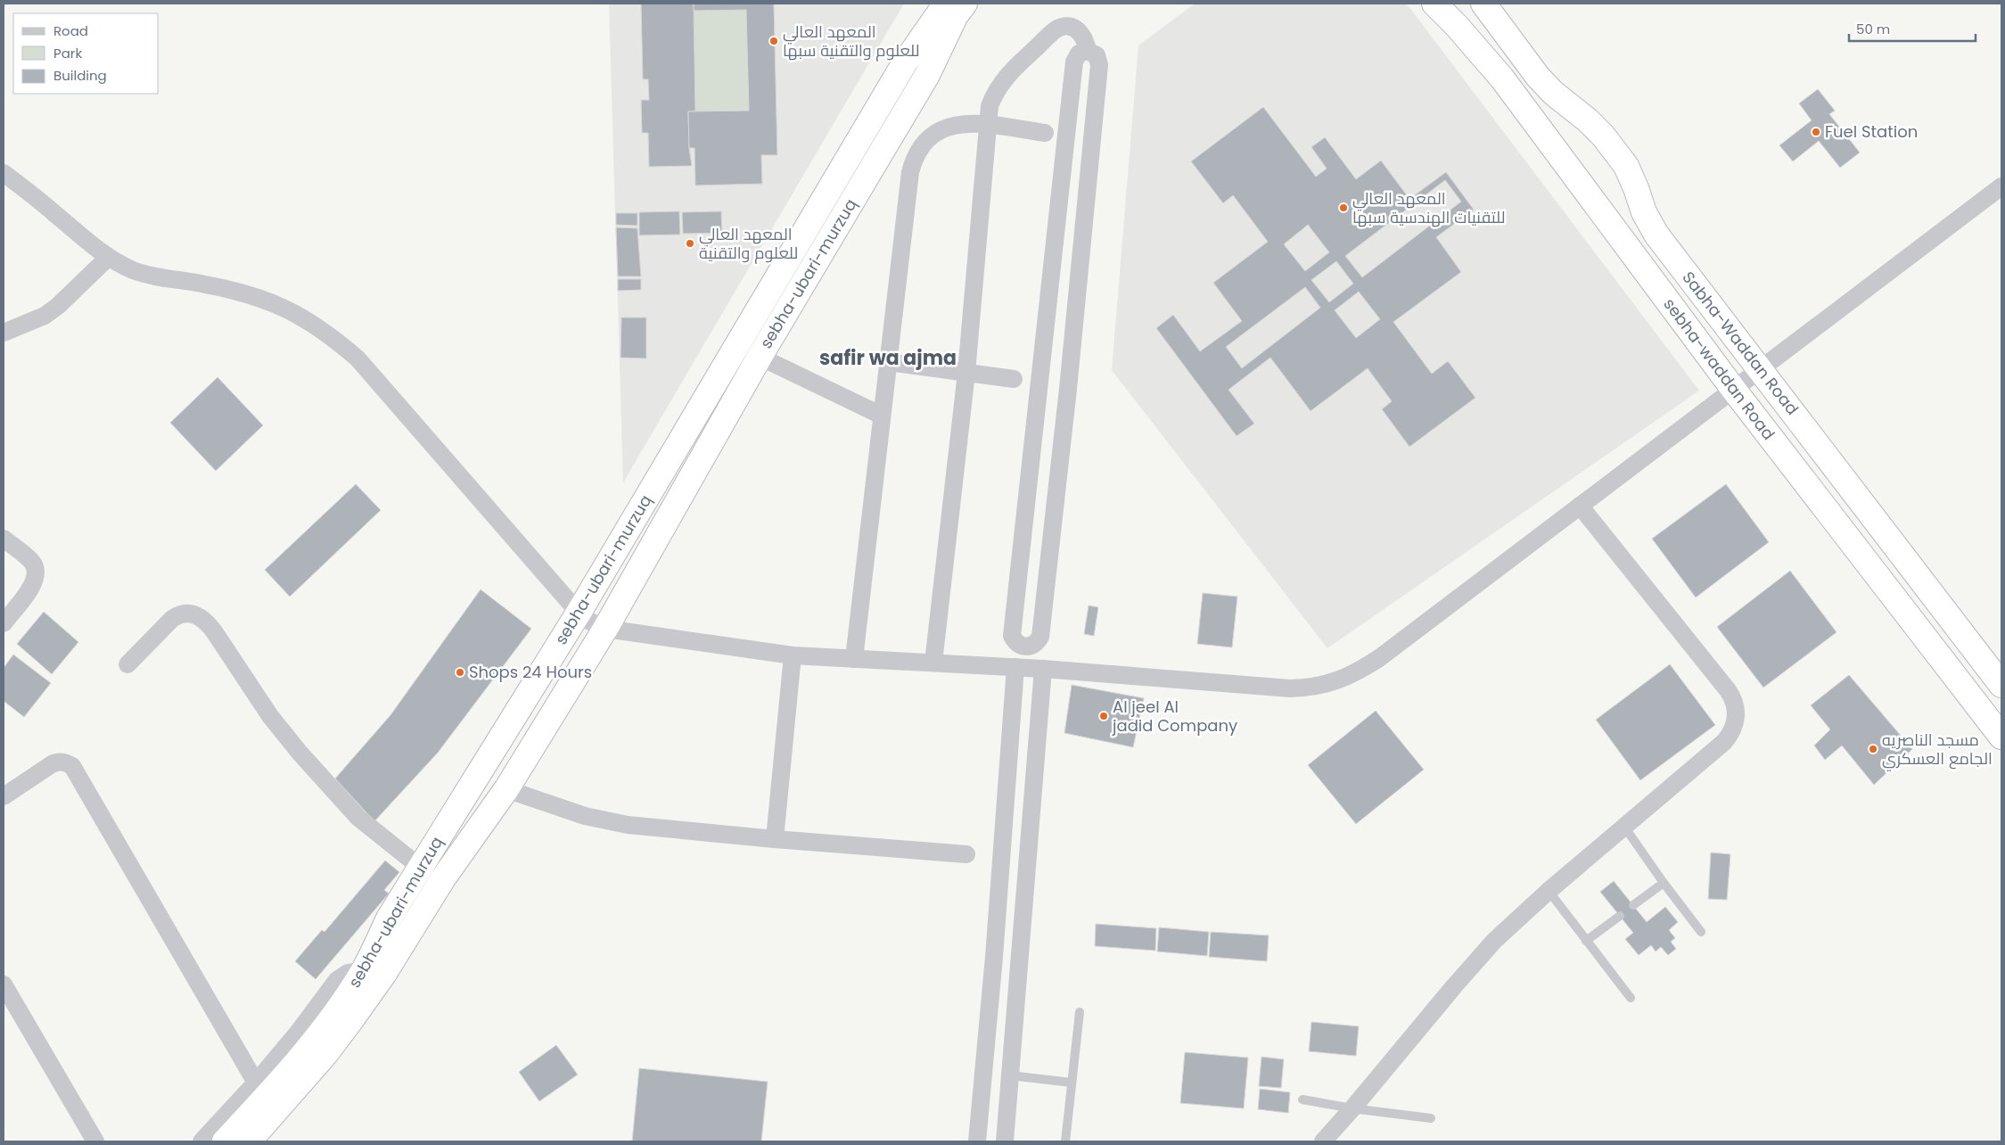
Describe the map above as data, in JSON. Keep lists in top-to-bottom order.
{
  "streets": {
    "highway": ["sebha-ubari-murzuq", "Sabha-Waddan Road", "sebha-waddan Road"]
  },
  "districts": ["safir wa ajma"],
  "places": [
    "المعهد العالي للعلوم والتقنية سبها",
    "Fuel Station",
    "المعهد العالي للتقنيات الهندسية سبها",
    "المعهد العالي للعلوم والتقنية",
    "Shops 24 Hours",
    "Al jeel Al jadid Company",
    "مسجد الناصريه الجامع العسكري"
  ],
  "legend": ["Road", "Park", "Building"],
  "scale_bar": "50 m"
}
